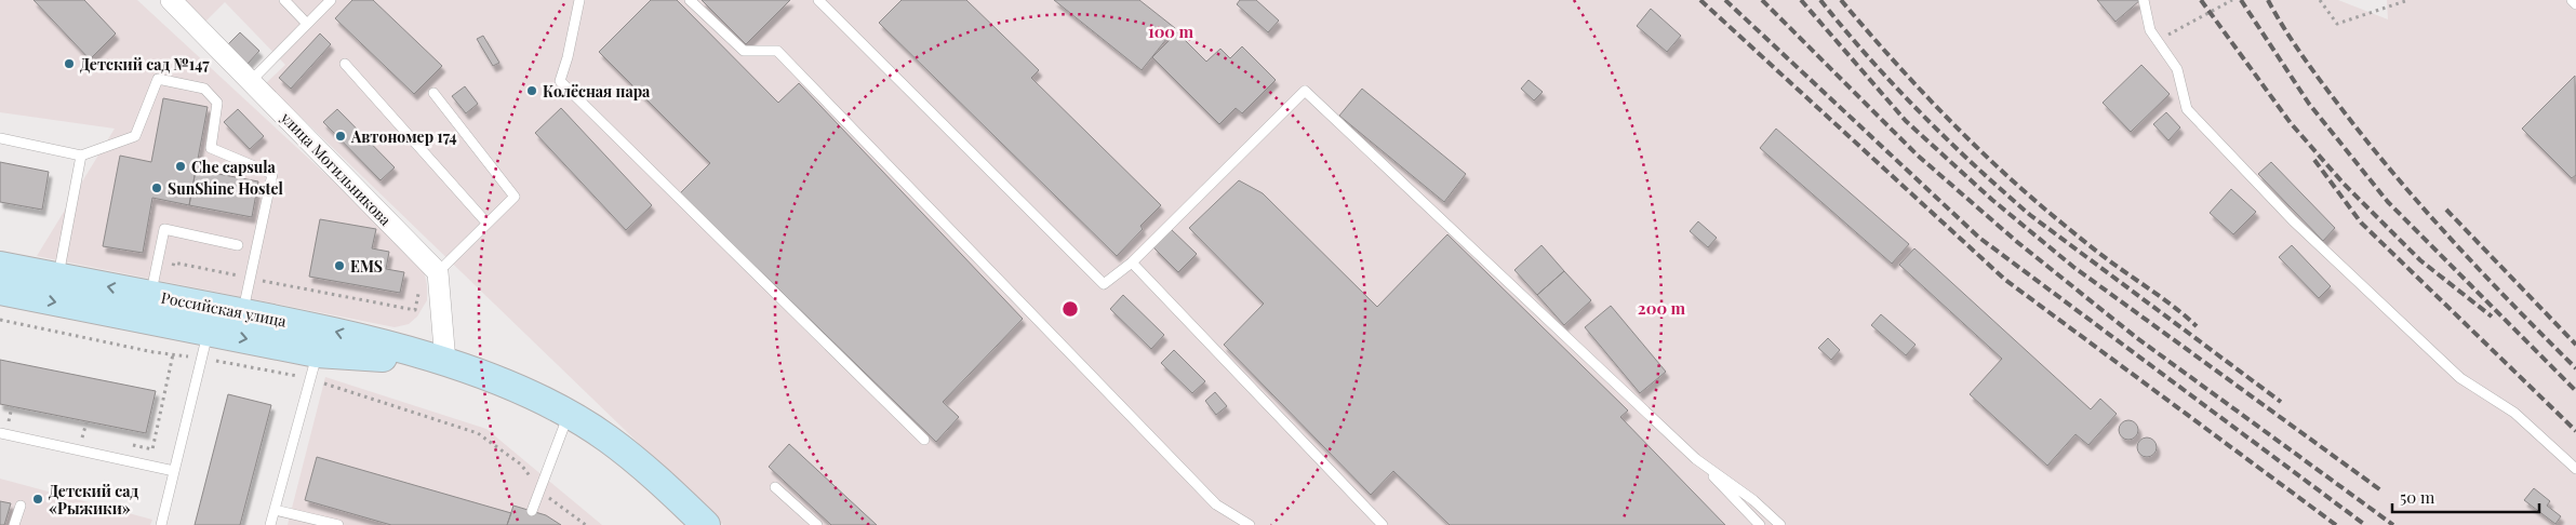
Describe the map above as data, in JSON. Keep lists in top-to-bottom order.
{
  "streets": {
    "main road": ["Российская улица"],
    "street": ["улица Могильникова"]
  },
  "places": [
    "Детский сад №147",
    "Колёсная пара",
    "Автономер 174",
    "Che capsula",
    "SunShine Hostel",
    "EMS",
    "Детский сад «Рыжики»"
  ],
  "scale_bar": "50 m",
  "rings": ["100 m", "200 m"]
}
